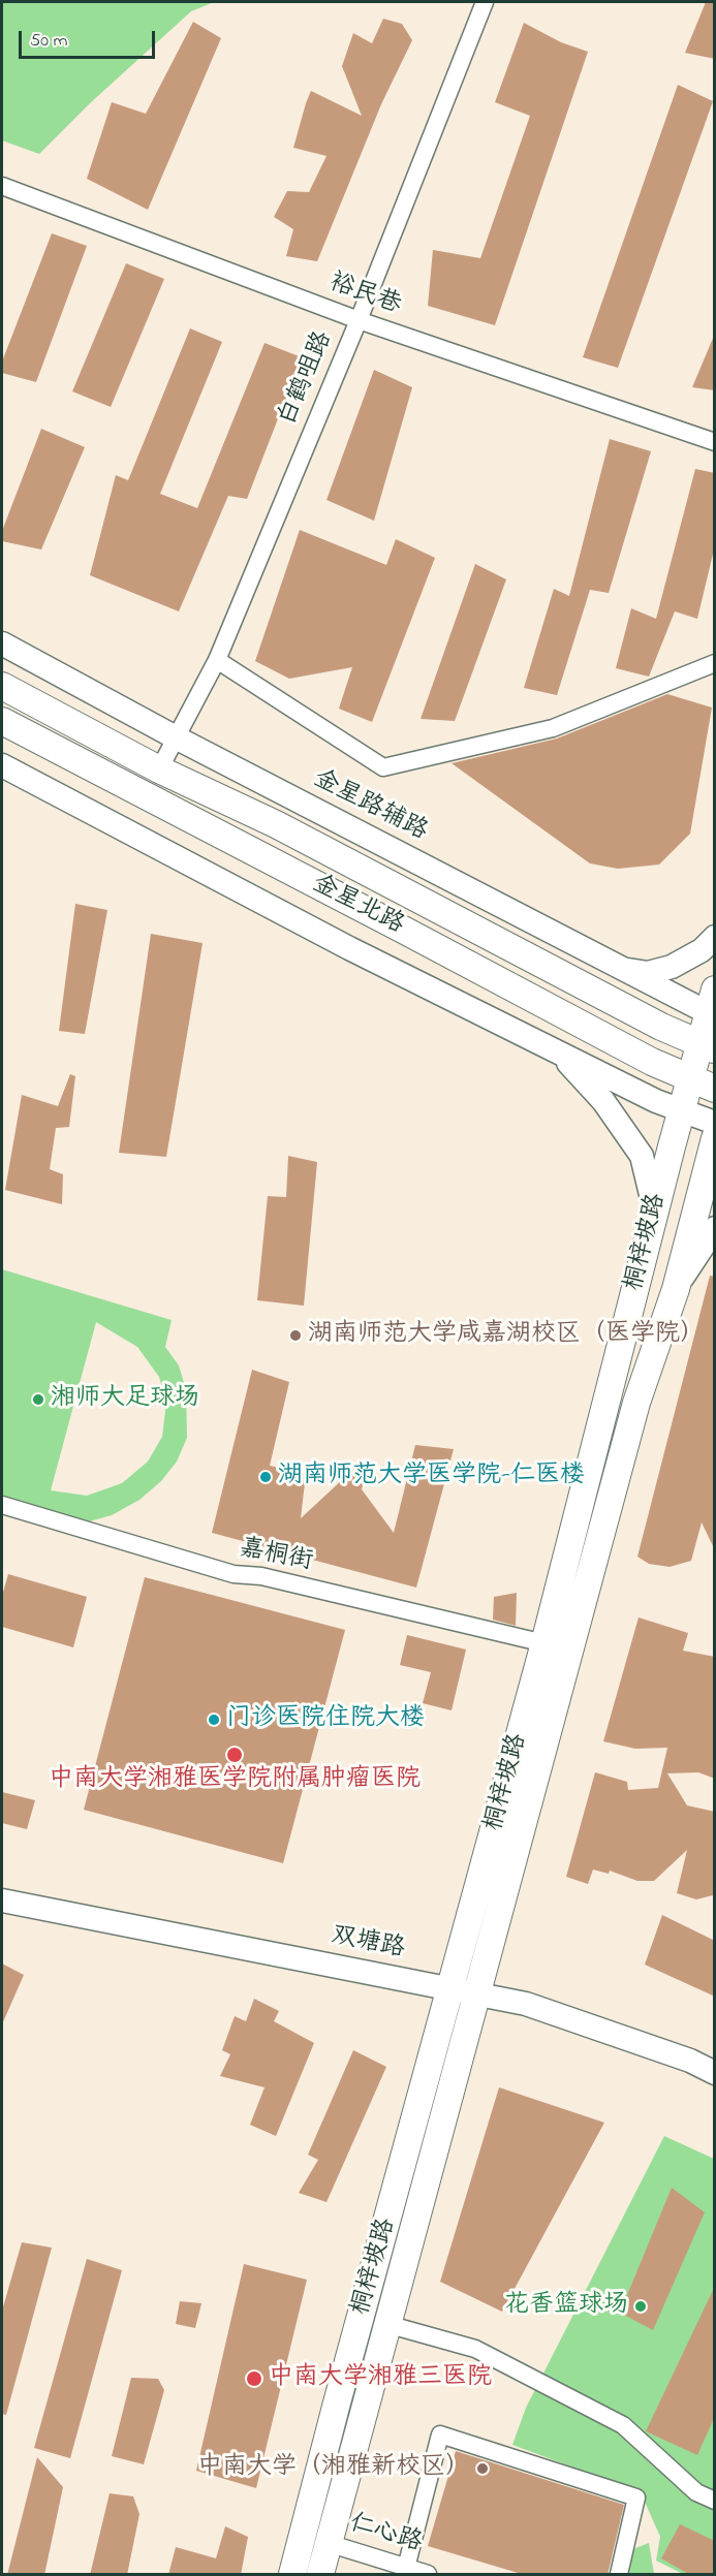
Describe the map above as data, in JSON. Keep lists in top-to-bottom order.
{
  "streets": {
    "main road": ["金星北路", "桐梓坡路"],
    "street": [
      "裕民巷",
      "白鹤咀路",
      "金星路辅路",
      "嘉桐街",
      "双塘路",
      "仁心路"
    ]
  },
  "crossings": [
    ["裕民巷", "白鹤咀路"],
    ["白鹤咀路", "金星路辅路"],
    ["白鹤咀路", "金星北路"],
    ["金星路辅路", "桐梓坡路"],
    ["金星北路", "桐梓坡路"],
    ["桐梓坡路", "嘉桐街"],
    ["桐梓坡路", "双塘路"],
    ["桐梓坡路", "仁心路"]
  ],
  "places": [
    "湖南师范大学咸嘉湖校区（医学院）",
    "湘师大足球场",
    "湖南师范大学医学院-仁医楼",
    "门诊医院住院大楼",
    "中南大学湘雅医学院附属肿瘤医院",
    "花香篮球场",
    "中南大学湘雅三医院",
    "中南大学（湘雅新校区）"
  ],
  "scale_bar": "50 m"
}
